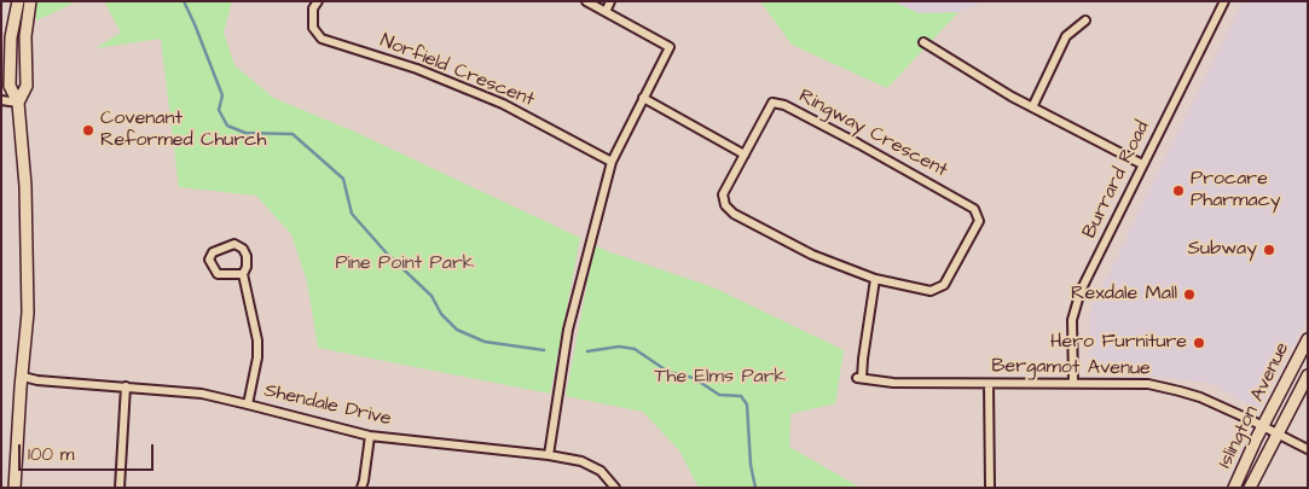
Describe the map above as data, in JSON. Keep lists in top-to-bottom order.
{
  "streets": {
    "main road": ["Islington Avenue"],
    "street": [
      "Norfield Crescent",
      "Ringway Crescent",
      "Burrard Road",
      "Bergamot Avenue",
      "Shendale Drive"
    ]
  },
  "crossings": [
    ["Ringway Crescent", "Bergamot Avenue"],
    ["Burrard Road", "Bergamot Avenue"],
    ["Bergamot Avenue", "Islington Avenue"]
  ],
  "parks": ["Pine Point Park", "The Elms Park"],
  "places": [
    "Covenant Reformed Church",
    "Procare Pharmacy",
    "Subway",
    "Rexdale Mall",
    "Hero Furniture"
  ],
  "scale_bar": "100 m"
}
